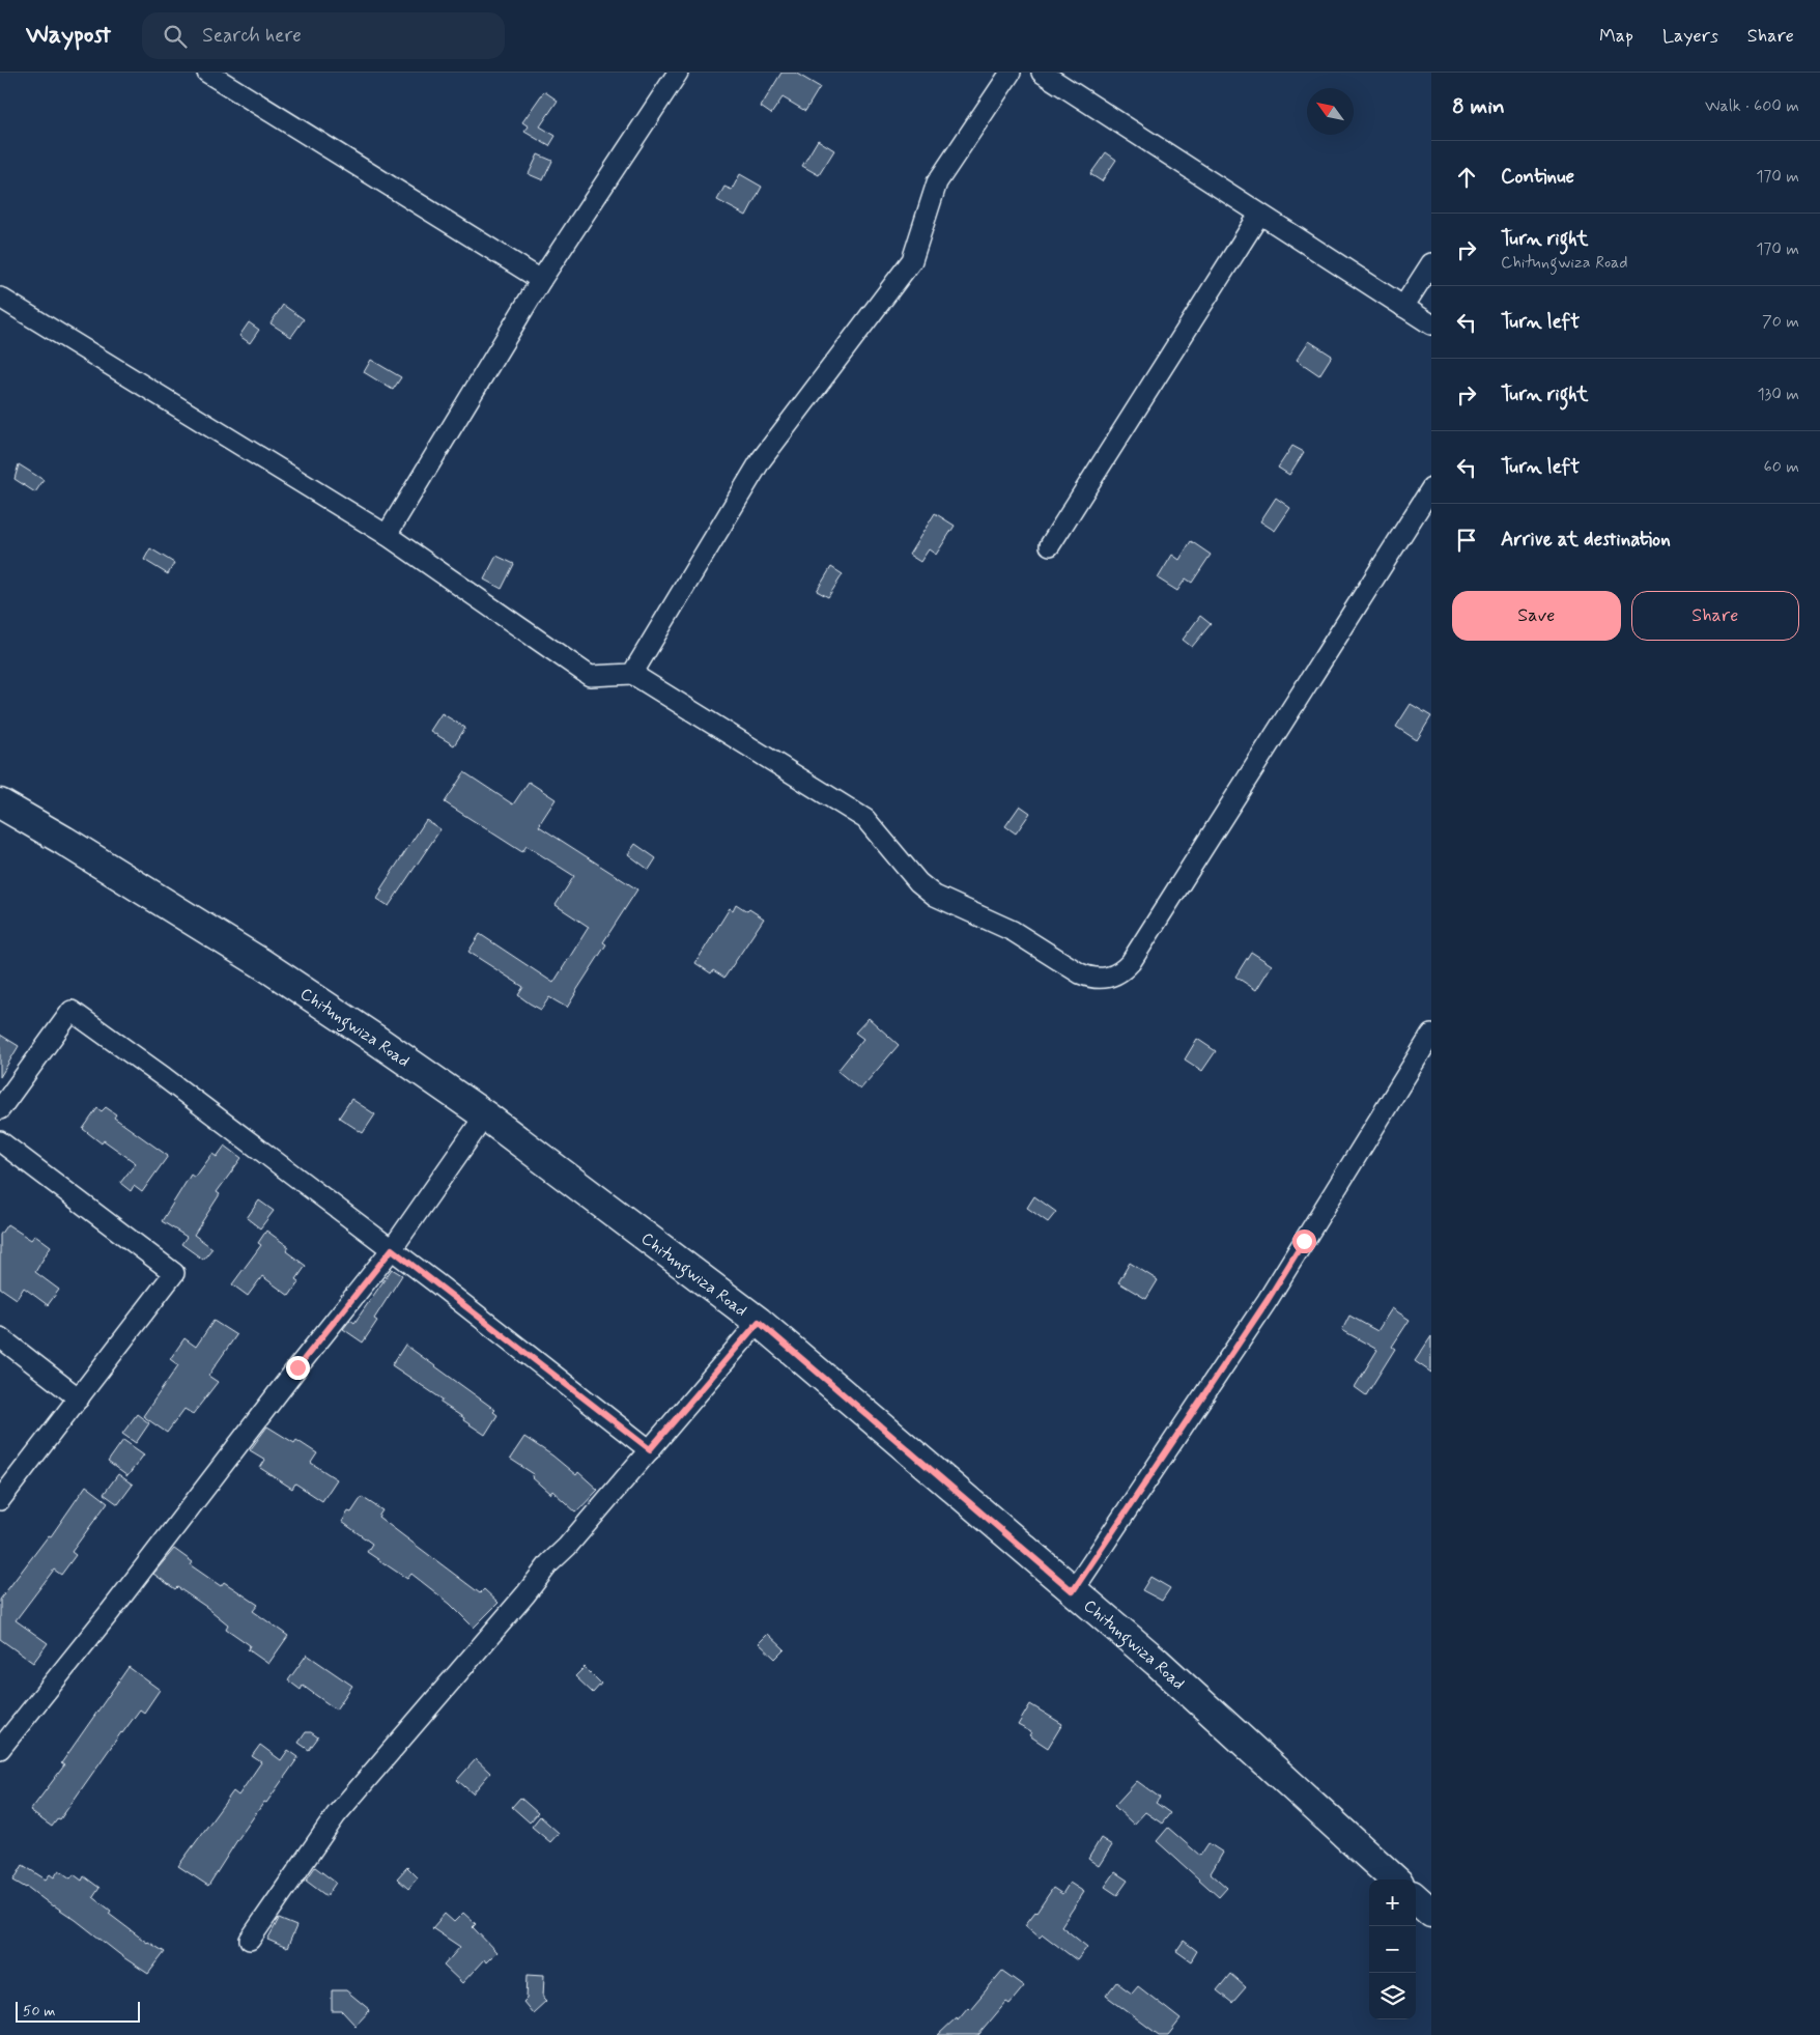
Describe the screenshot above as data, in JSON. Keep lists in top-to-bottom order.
{
  "streets": {
    "main road": ["Chitungwiza Road"]
  },
  "scale_bar": "50 m",
  "north": "top left",
  "page": {
    "header": "Waypost",
    "search": "Search here",
    "nav": ["Map", "Layers", "Share"],
    "heading": ["8 min", "Walk · 600 m"],
    "list": [
      ["Continue", "170 m"],
      ["Turn right", "Chitungwiza Road", "170 m"],
      ["Turn left", "70 m"],
      ["Turn right", "130 m"],
      ["Turn left", "60 m"],
      "Arrive at destination"
    ],
    "buttons": ["Save", "Share"],
    "map_buttons": ["+", "−"],
    "scale": "50 m"
  }
}
